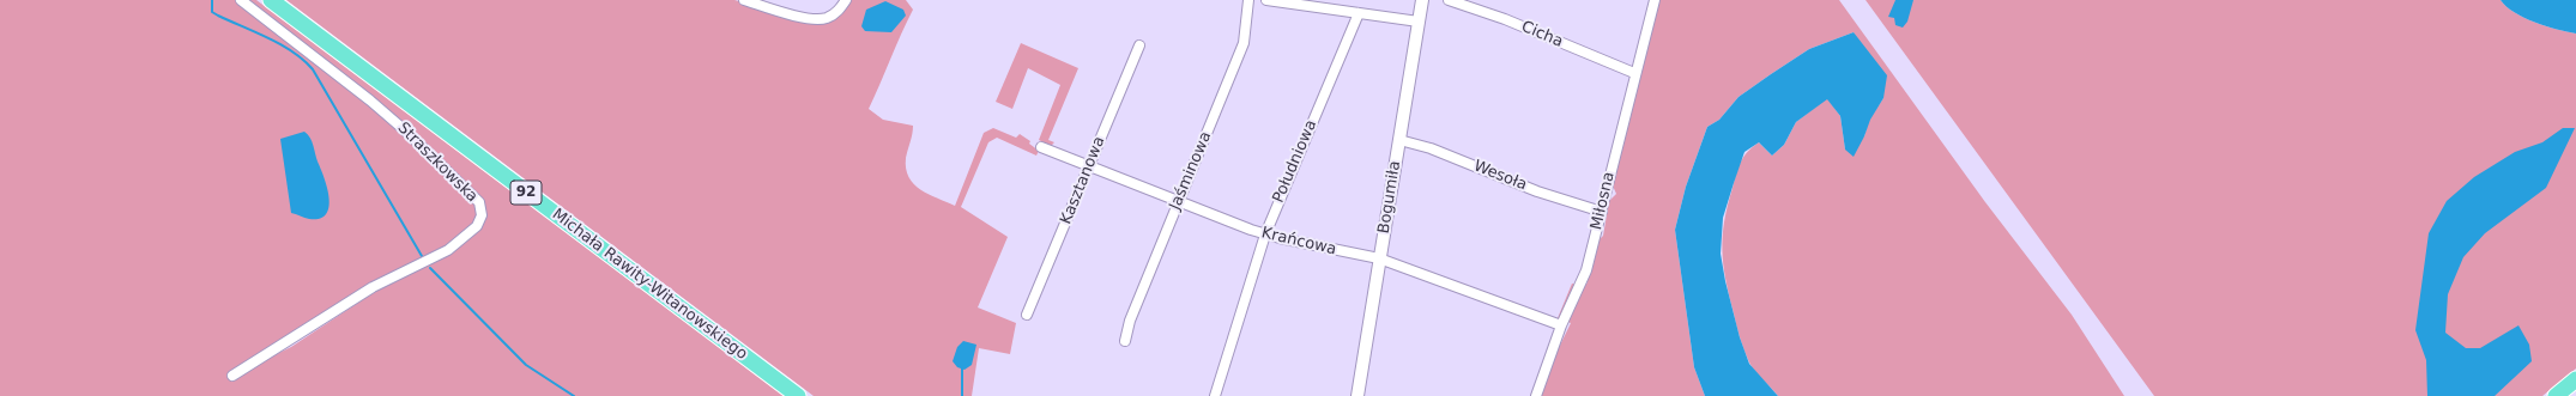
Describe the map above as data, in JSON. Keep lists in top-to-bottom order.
{
  "streets": {
    "main road": ["92", "Michała Rawity-Witanowskiego"],
    "street": [
      "Cicha",
      "Południowa",
      "Straszkowska",
      "Jaśminowa",
      "Wesoła",
      "Kasztanowa",
      "Bogumiła",
      "Miłosna",
      "Krańcowa"
    ]
  },
  "crossings": [
    ["Cicha", "Miłosna"],
    ["Południowa", "Krańcowa"],
    ["Jaśminowa", "Krańcowa"],
    ["Wesoła", "Bogumiła"],
    ["Wesoła", "Miłosna"],
    ["Kasztanowa", "Krańcowa"],
    ["Bogumiła", "Krańcowa"],
    ["Miłosna", "Krańcowa"]
  ]
}
